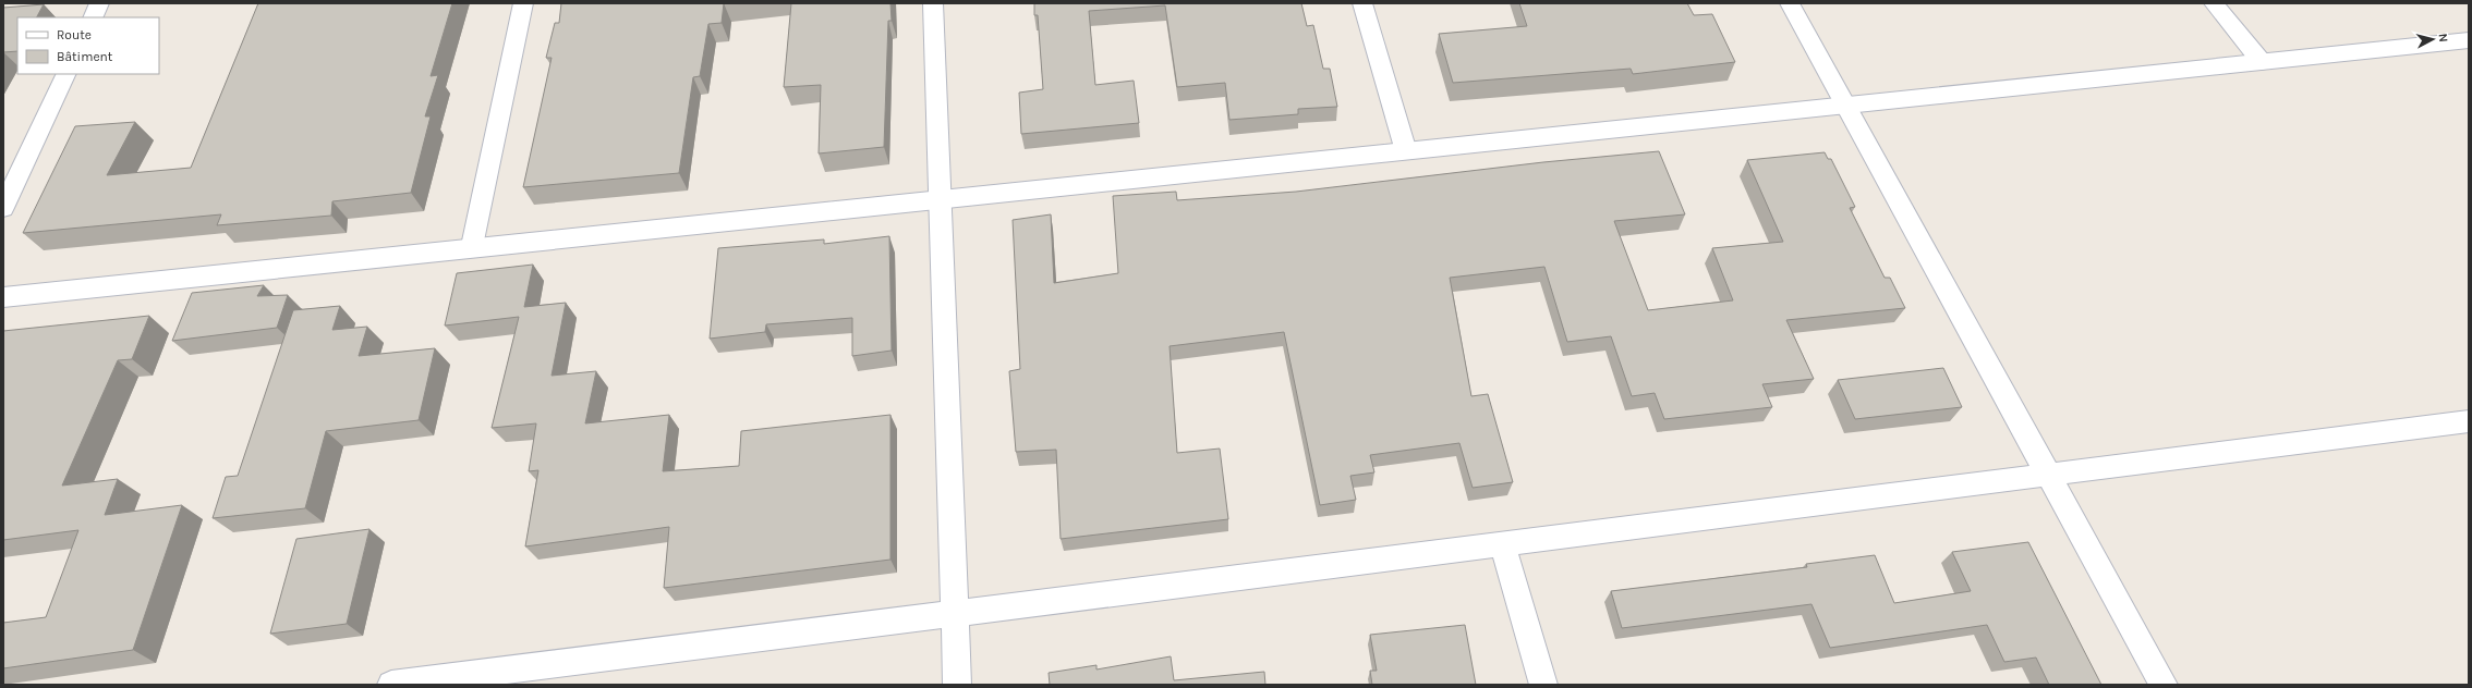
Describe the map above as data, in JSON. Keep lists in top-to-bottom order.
{
  "legend": ["Route", "Bâtiment"],
  "north": "right"
}
